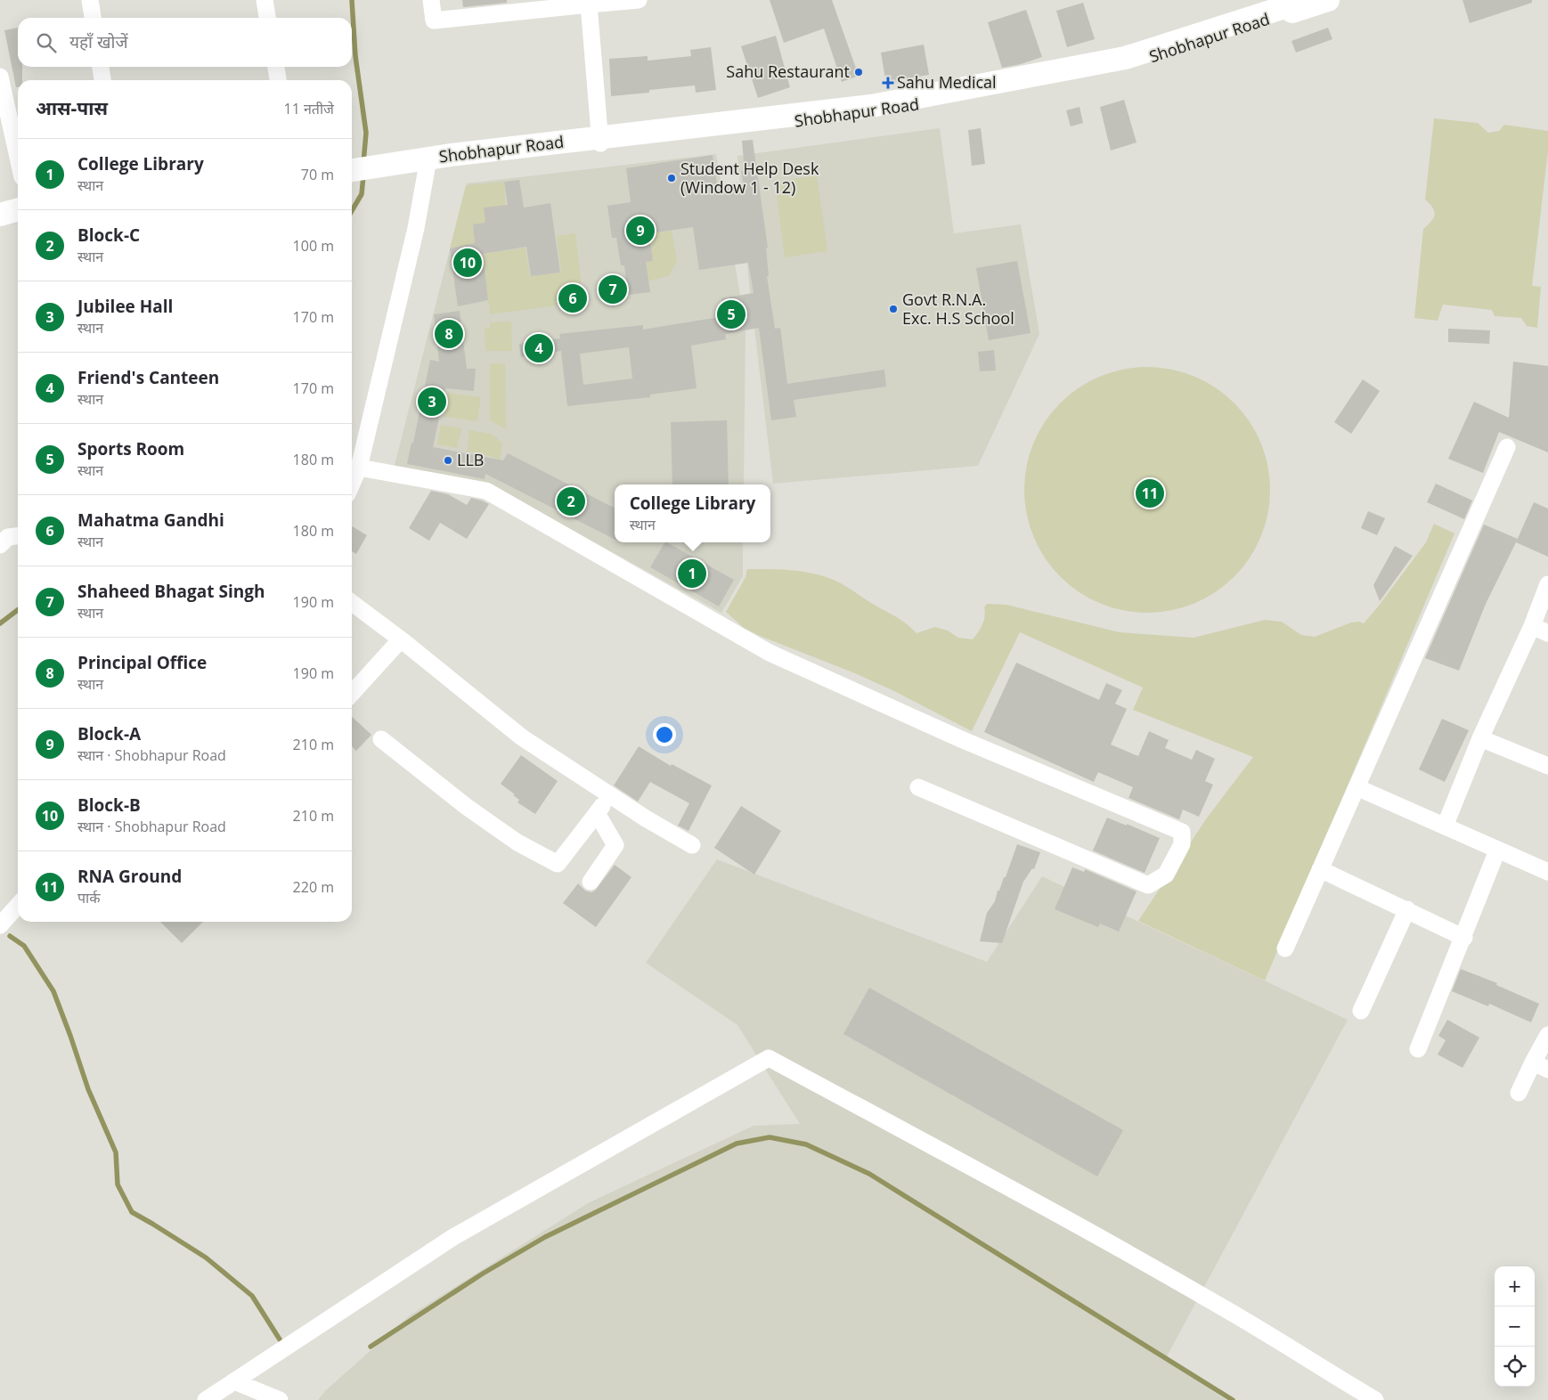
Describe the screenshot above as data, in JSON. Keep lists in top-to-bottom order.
{
  "streets": {
    "main road": ["Shobhapur Road"]
  },
  "places": {
    "other": [
      "Sahu Restaurant",
      "Student Help Desk (Window 1 - 12)",
      "Govt R.N.A. Exc. H.S School",
      "LLB"
    ],
    "health": ["Sahu Medical"]
  },
  "page": {
    "search": "यहाँ खोजें",
    "heading": ["आस-पास", "11 नतीजे"],
    "list": [
      {
        "mark": "1",
        "name": "College Library",
        "note": "स्थान",
        "value": "70 m"
      },
      {
        "mark": "2",
        "name": "Block-C",
        "note": "स्थान",
        "value": "100 m"
      },
      {
        "mark": "3",
        "name": "Jubilee Hall",
        "note": "स्थान",
        "value": "170 m"
      },
      {
        "mark": "4",
        "name": "Friend's Canteen",
        "note": "स्थान",
        "value": "170 m"
      },
      {
        "mark": "5",
        "name": "Sports Room",
        "note": "स्थान",
        "value": "180 m"
      },
      {
        "mark": "6",
        "name": "Mahatma Gandhi",
        "note": "स्थान",
        "value": "180 m"
      },
      {
        "mark": "7",
        "name": "Shaheed Bhagat Singh",
        "note": "स्थान",
        "value": "190 m"
      },
      {
        "mark": "8",
        "name": "Principal Office",
        "note": "स्थान",
        "value": "190 m"
      },
      {
        "mark": "9",
        "name": "Block-A",
        "note": "स्थान · Shobhapur Road",
        "value": "210 m"
      },
      {
        "mark": "10",
        "name": "Block-B",
        "note": "स्थान · Shobhapur Road",
        "value": "210 m"
      },
      {
        "mark": "11",
        "name": "RNA Ground",
        "note": "पार्क",
        "value": "220 m"
      }
    ],
    "pins": [
      "9",
      "10",
      "7",
      "6",
      "5",
      "8",
      "4",
      "3",
      "11",
      "2",
      "1"
    ],
    "popup": ["College Library", "स्थान"],
    "map_buttons": ["+", "−"]
  }
}
